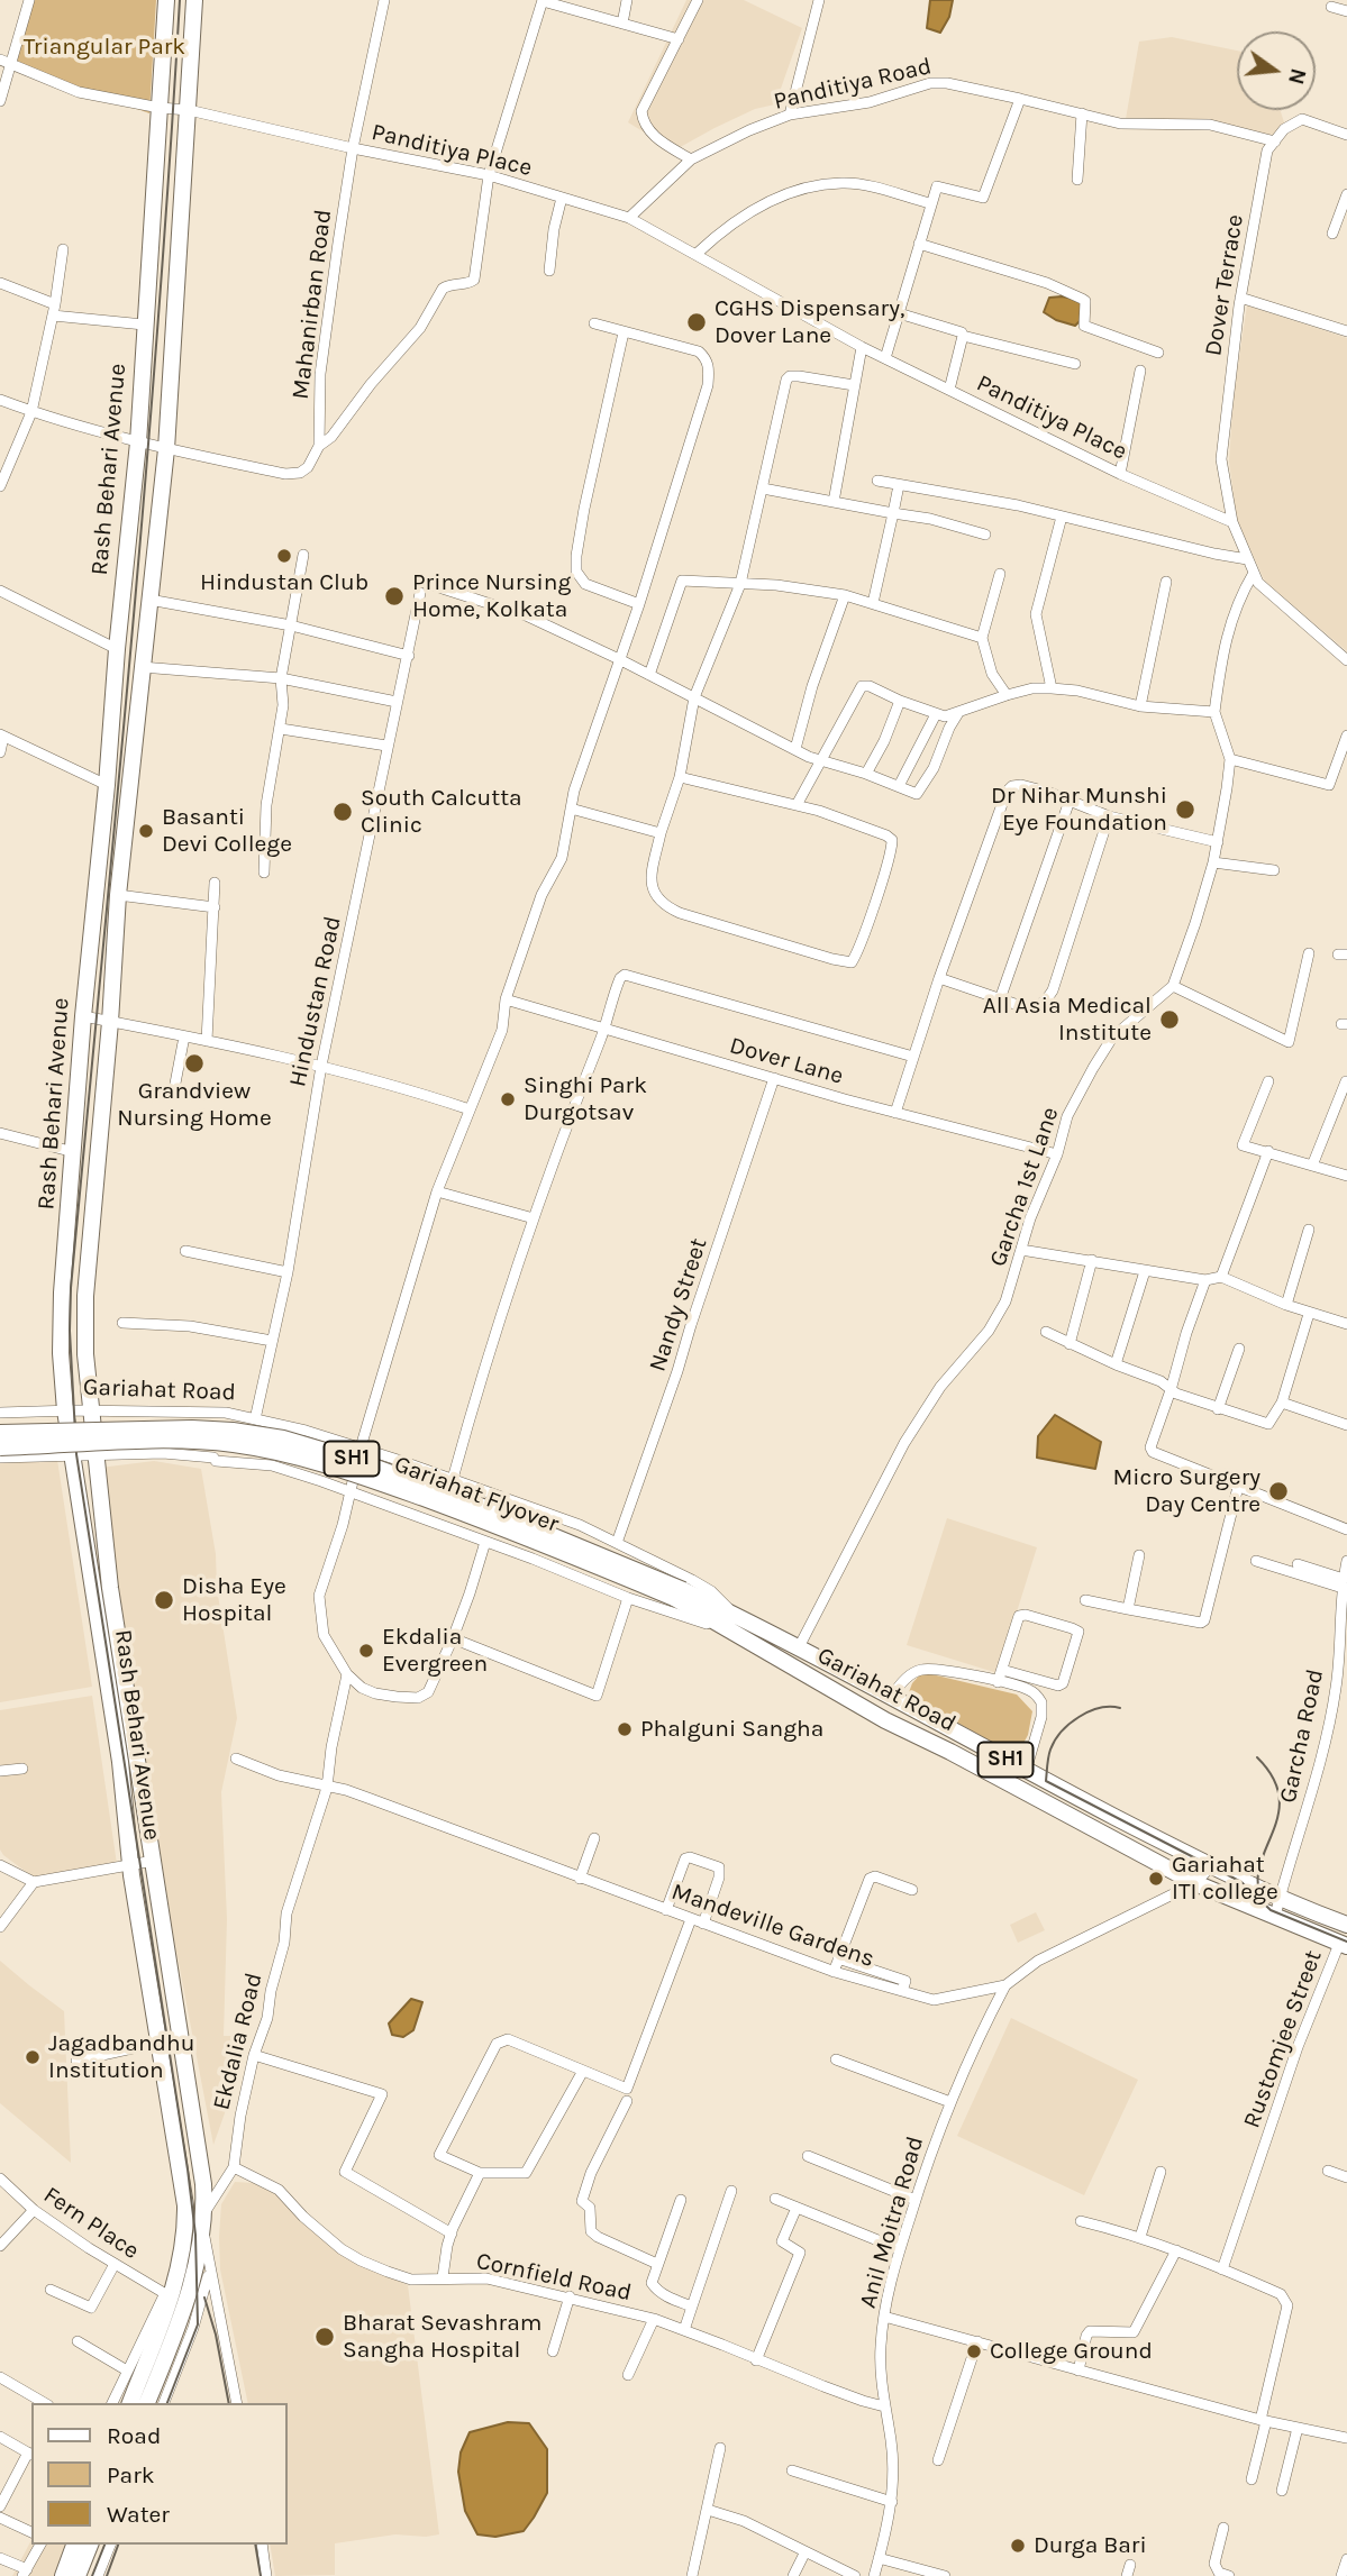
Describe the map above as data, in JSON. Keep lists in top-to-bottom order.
{
  "streets": {
    "main road": [
      "Rash Behari Avenue",
      "Gariahat Road",
      "SH1",
      "Gariahat Flyover"
    ],
    "street": [
      "Panditiya Road",
      "Panditiya Place",
      "Dover Terrace",
      "Mahanirban Road",
      "Hindustan Road",
      "Dover Lane",
      "Garcha 1st Lane",
      "Nandy Street",
      "Garcha Road",
      "Mandeville Gardens",
      "Rustomjee Street",
      "Ekdalia Road",
      "Anil Moitra Road",
      "Fern Place",
      "Cornfield Road"
    ]
  },
  "crossings": [
    ["Panditiya Road", "Panditiya Place"],
    ["Panditiya Road", "Dover Terrace"],
    ["Panditiya Place", "Dover Terrace"],
    ["Panditiya Place", "Mahanirban Road"],
    ["Panditiya Place", "Rash Behari Avenue"],
    ["Rash Behari Avenue", "Gariahat Road"],
    ["Rash Behari Avenue", "Ekdalia Road"],
    ["Rash Behari Avenue", "Fern Place"],
    ["Hindustan Road", "Gariahat Road"],
    ["Dover Lane", "Garcha 1st Lane"],
    ["Dover Lane", "Nandy Street"],
    ["Garcha 1st Lane", "Gariahat Road"],
    ["Nandy Street", "Gariahat Road"],
    ["Gariahat Road", "Gariahat Flyover"],
    ["Gariahat Road", "Garcha Road"],
    ["Gariahat Road", "Mandeville Gardens"],
    ["Gariahat Road", "Rustomjee Street"],
    ["Mandeville Gardens", "Ekdalia Road"],
    ["Mandeville Gardens", "Anil Moitra Road"],
    ["Ekdalia Road", "Cornfield Road"],
    ["Anil Moitra Road", "Cornfield Road"]
  ],
  "parks": ["Triangular Park"],
  "places": [
    "CGHS Dispensary, Dover Lane",
    "Hindustan Club",
    "Prince Nursing Home, Kolkata",
    "Dr Nihar Munshi Eye Foundation",
    "South Calcutta Clinic",
    "Basanti Devi College",
    "All Asia Medical Institute",
    "Grandview Nursing Home",
    "Singhi Park Durgotsav",
    "Micro Surgery Day Centre",
    "Disha Eye Hospital",
    "Ekdalia Evergreen",
    "Phalguni Sangha",
    "Gariahat ITI college",
    "Jagadbandhu Institution",
    "Bharat Sevashram Sangha Hospital",
    "College Ground",
    "Durga Bari"
  ],
  "legend": ["Road", "Park", "Water"],
  "north": "right"
}
